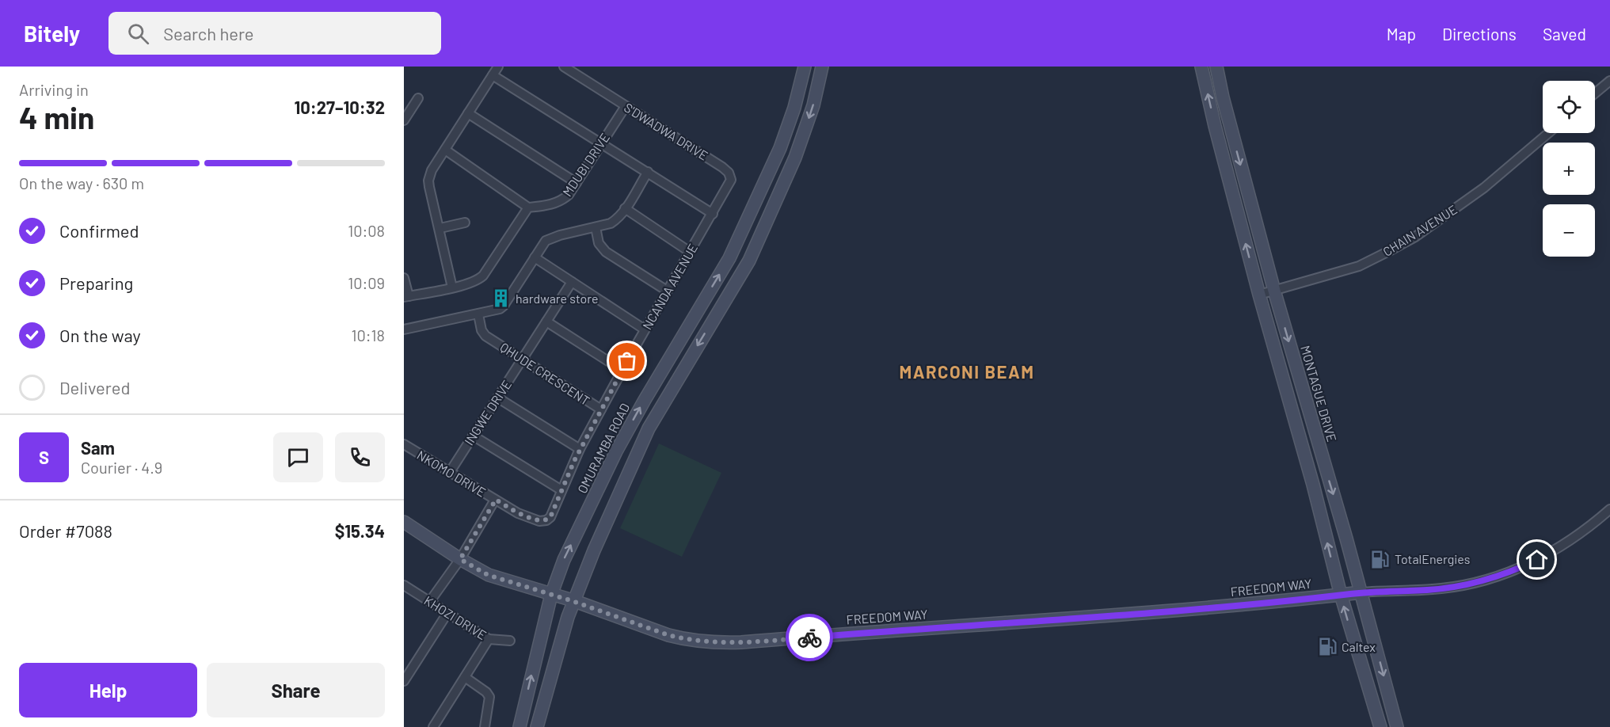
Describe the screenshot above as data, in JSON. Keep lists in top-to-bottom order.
{
  "streets": {
    "main road": ["MONTAGUE DRIVE", "OMURAMBA ROAD", "FREEDOM WAY"],
    "street": [
      "S'DWADWA DRIVE",
      "MDUBI DRIVE",
      "CHAIN AVENUE",
      "NCANDA AVENUE",
      "QHUDE CRESCENT",
      "INGWE DRIVE",
      "NKOMO DRIVE",
      "KHOZI DRIVE"
    ]
  },
  "crossings": [
    ["S'DWADWA DRIVE", "MDUBI DRIVE"],
    ["S'DWADWA DRIVE", "NCANDA AVENUE"],
    ["CHAIN AVENUE", "MONTAGUE DRIVE"],
    ["NCANDA AVENUE", "QHUDE CRESCENT"],
    ["QHUDE CRESCENT", "INGWE DRIVE"],
    ["QHUDE CRESCENT", "NKOMO DRIVE"],
    ["MONTAGUE DRIVE", "FREEDOM WAY"],
    ["INGWE DRIVE", "NKOMO DRIVE"],
    ["OMURAMBA ROAD", "FREEDOM WAY"]
  ],
  "districts": ["MARCONI BEAM"],
  "places": {
    "building": ["hardware store"],
    "fuel station": ["TotalEnergies", "Caltex"]
  },
  "page": {
    "header": "Bitely",
    "search": "Search here",
    "nav": ["Map", "Directions", "Saved"],
    "heading": ["4 min", "Arriving in", "10:27–10:32"],
    "panel": [
      "Sam",
      "Courier · 4.9",
      "Order #7088",
      "$15.34"
    ],
    "map_buttons": ["+", "−"],
    "bar": "On the way · 630 m",
    "list": [
      ["Confirmed", "10:08"],
      ["Preparing", "10:09"],
      ["On the way", "10:18"],
      "Delivered"
    ],
    "round": "S",
    "buttons": ["Help", "Share"]
  }
}
